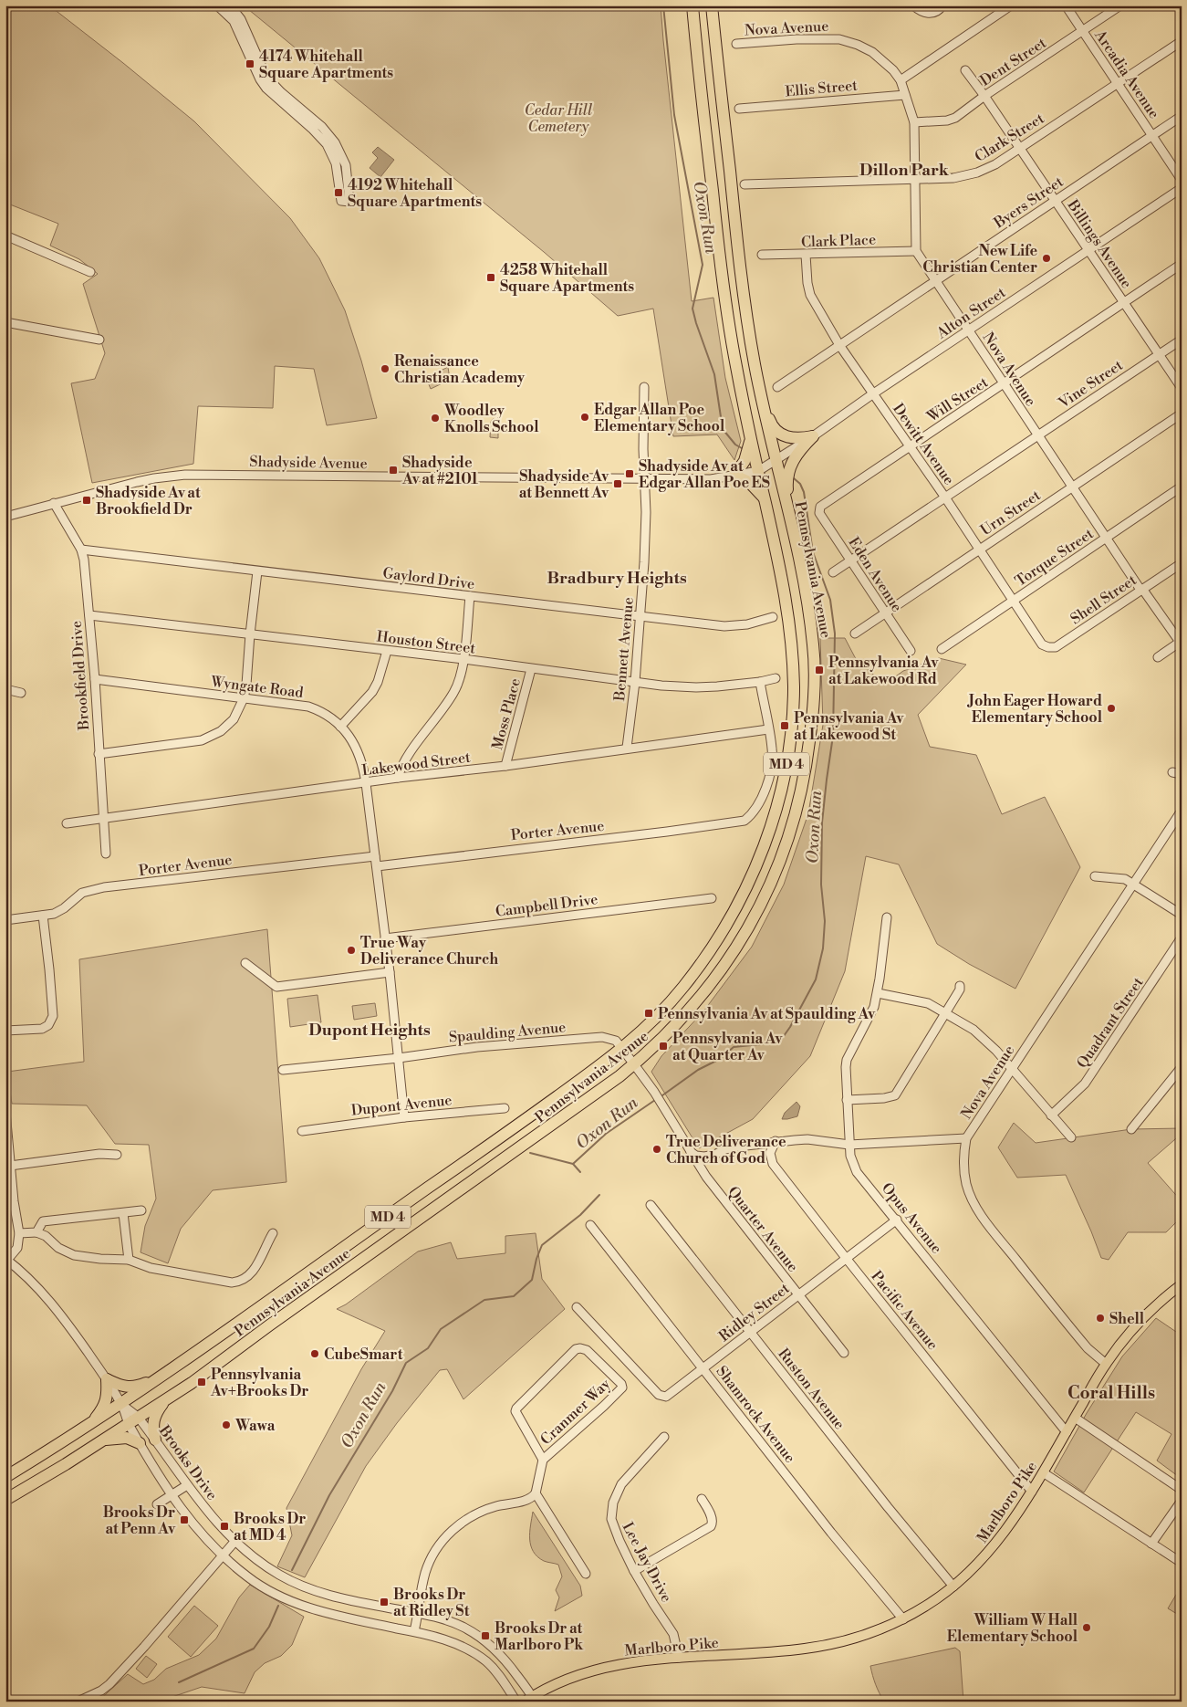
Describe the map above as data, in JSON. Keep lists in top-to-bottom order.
{
  "streets": {
    "highway": ["Pennsylvania Avenue", "MD 4"],
    "main road": ["Marlboro Pike"],
    "street": [
      "Nova Avenue",
      "Dent Street",
      "Arcadia Avenue",
      "Ellis Street",
      "Clark Street",
      "Byers Street",
      "Clark Place",
      "Billings Avenue",
      "Alton Street",
      "Vine Street",
      "Will Street",
      "Dewitt Avenue",
      "Shadyside Avenue",
      "Urn Street",
      "Torque Street",
      "Eden Avenue",
      "Gaylord Drive",
      "Shell Street",
      "Houston Street",
      "Bennett Avenue",
      "Brookfield Drive",
      "Wyngate Road",
      "Moss Place",
      "Lakewood Street",
      "Porter Avenue",
      "Campbell Drive",
      "Quadrant Street",
      "Spaulding Avenue",
      "Dupont Avenue",
      "Opus Avenue",
      "Quarter Avenue",
      "Pacific Avenue",
      "Ridley Street",
      "Ruston Avenue",
      "Cranmer Way",
      "Shamrock Avenue",
      "Brooks Drive",
      "Lee Jay Drive"
    ]
  },
  "crossings": [
    ["Nova Avenue", "Dent Street"],
    ["Nova Avenue", "Ellis Street"],
    ["Nova Avenue", "Clark Street"],
    ["Nova Avenue", "Byers Street"],
    ["Nova Avenue", "Clark Place"],
    ["Nova Avenue", "Alton Street"],
    ["Nova Avenue", "Vine Street"],
    ["Nova Avenue", "Will Street"],
    ["Nova Avenue", "Urn Street"],
    ["Nova Avenue", "Torque Street"],
    ["Nova Avenue", "Shell Street"],
    ["Nova Avenue", "Marlboro Pike"],
    ["Dent Street", "Arcadia Avenue"],
    ["Dent Street", "Billings Avenue"],
    ["Arcadia Avenue", "Clark Street"],
    ["Arcadia Avenue", "Byers Street"],
    ["Clark Street", "Billings Avenue"],
    ["Byers Street", "Billings Avenue"],
    ["Byers Street", "Dewitt Avenue"],
    ["Clark Place", "Dewitt Avenue"],
    ["Billings Avenue", "Alton Street"],
    ["Billings Avenue", "Vine Street"],
    ["Billings Avenue", "Will Street"],
    ["Alton Street", "Dewitt Avenue"],
    ["Alton Street", "Shadyside Avenue"],
    ["Alton Street", "Pennsylvania Avenue"],
    ["Vine Street", "Dewitt Avenue"],
    ["Vine Street", "Eden Avenue"],
    ["Will Street", "Dewitt Avenue"],
    ["Will Street", "Eden Avenue"],
    ["Dewitt Avenue", "Urn Street"],
    ["Dewitt Avenue", "Torque Street"],
    ["Dewitt Avenue", "Shell Street"],
    ["Shadyside Avenue", "Pennsylvania Avenue"],
    ["Shadyside Avenue", "Bennett Avenue"],
    ["Shadyside Avenue", "Brookfield Drive"],
    ["Urn Street", "Eden Avenue"],
    ["Pennsylvania Avenue", "Spaulding Avenue"],
    ["Pennsylvania Avenue", "Quarter Avenue"],
    ["Pennsylvania Avenue", "Brooks Drive"],
    ["Gaylord Drive", "Bennett Avenue"],
    ["Gaylord Drive", "Brookfield Drive"],
    ["Houston Street", "Bennett Avenue"],
    ["Houston Street", "Brookfield Drive"],
    ["Houston Street", "Moss Place"],
    ["Bennett Avenue", "Lakewood Street"],
    ["Brookfield Drive", "Wyngate Road"],
    ["Brookfield Drive", "Lakewood Street"],
    ["Wyngate Road", "Lakewood Street"],
    ["Wyngate Road", "Porter Avenue"],
    ["Wyngate Road", "Campbell Drive"],
    ["Wyngate Road", "Spaulding Avenue"],
    ["Wyngate Road", "Dupont Avenue"],
    ["Moss Place", "Lakewood Street"],
    ["Lakewood Street", "Porter Avenue"],
    ["Spaulding Avenue", "Quarter Avenue"],
    ["Opus Avenue", "Ridley Street"],
    ["Opus Avenue", "Marlboro Pike"],
    ["Quarter Avenue", "Ridley Street"],
    ["Pacific Avenue", "Ridley Street"],
    ["Pacific Avenue", "Marlboro Pike"],
    ["Ridley Street", "Ruston Avenue"],
    ["Ridley Street", "Shamrock Avenue"],
    ["Ruston Avenue", "Marlboro Pike"],
    ["Shamrock Avenue", "Marlboro Pike"],
    ["Brooks Drive", "Marlboro Pike"],
    ["Marlboro Pike", "Lee Jay Drive"]
  ],
  "districts": [
    "Dillon Park",
    "Bradbury Heights",
    "Dupont Heights",
    "Coral Hills"
  ],
  "water": ["Oxon Run"],
  "parks": ["Cedar Hill Cemetery"],
  "places": {
    "transit": [
      "4174 Whitehall Square Apartments",
      "4192 Whitehall Square Apartments",
      "4258 Whitehall Square Apartments",
      "Shadyside Av at #2101",
      "Shadyside Av at Edgar Allan Poe ES",
      "Shadyside Av at Bennett Av",
      "Shadyside Av at Brookfield Dr",
      "Pennsylvania Av at Lakewood Rd",
      "Pennsylvania Av at Lakewood St",
      "Pennsylvania Av at Spaulding Av",
      "Pennsylvania Av at Quarter Av",
      "Pennsylvania Av+Brooks Dr",
      "Brooks Dr at Penn Av",
      "Brooks Dr at MD 4",
      "Brooks Dr at Ridley St",
      "Brooks Dr at Marlboro Pk"
    ],
    "other": [
      "New Life Christian Center",
      "Renaissance Christian Academy",
      "Edgar Allan Poe Elementary School",
      "Woodley Knolls School",
      "John Eager Howard Elementary School",
      "True Way Deliverance Church",
      "True Deliverance Church of God",
      "Shell",
      "CubeSmart",
      "Wawa",
      "William W Hall Elementary School"
    ]
  }
}
